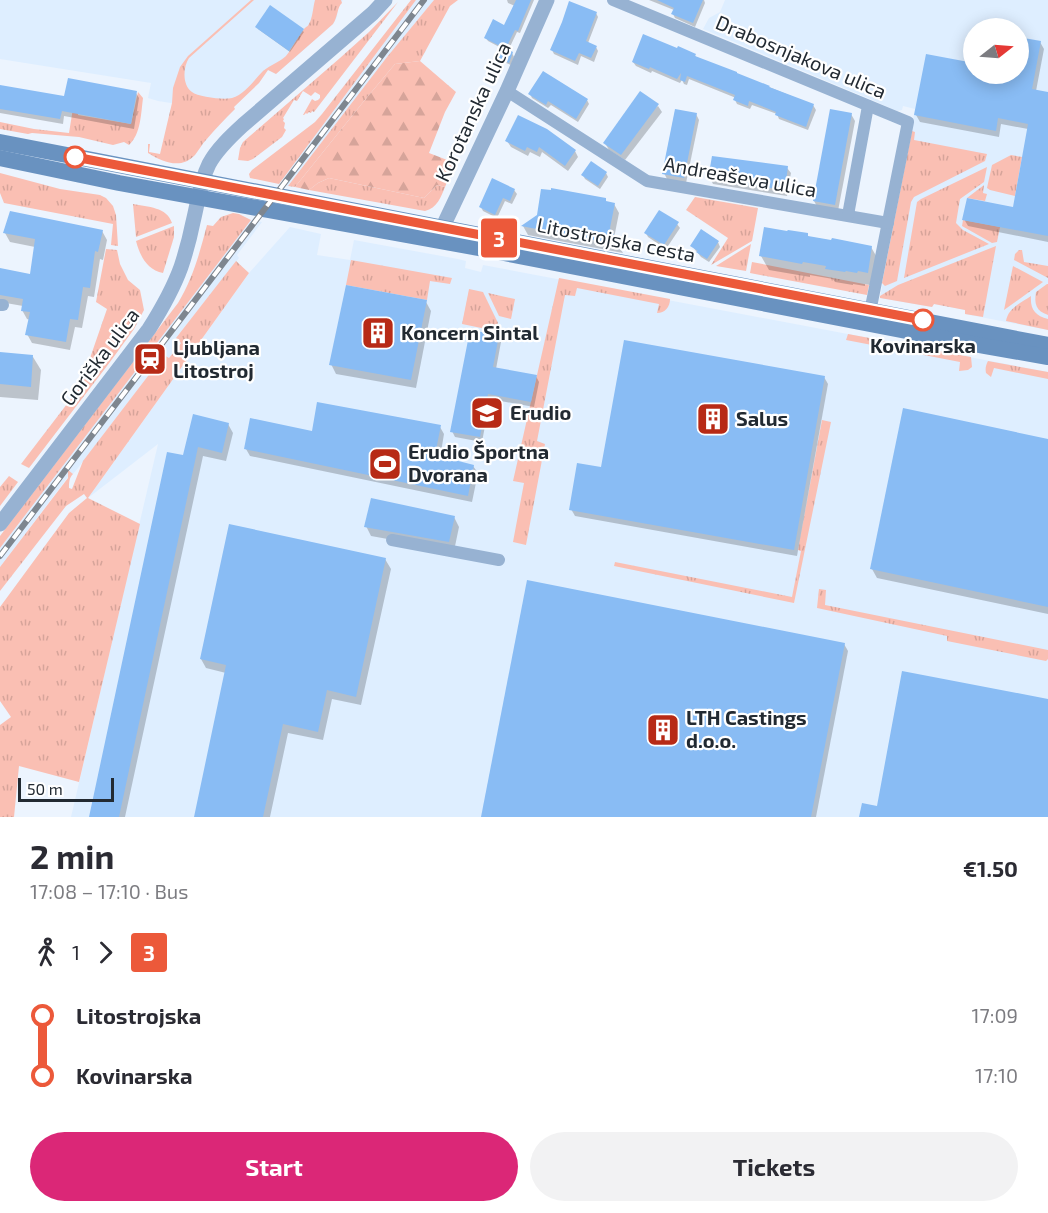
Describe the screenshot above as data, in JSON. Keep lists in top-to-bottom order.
{
  "streets": {
    "main road": ["Litostrojska cesta"],
    "street": [
      "Drabosnjakova ulica",
      "Korotanska ulica",
      "Andreaševa ulica",
      "Goriška ulica"
    ]
  },
  "crossings": [
    ["Drabosnjakova ulica", "Andreaševa ulica"],
    ["Korotanska ulica", "Andreaševa ulica"],
    ["Korotanska ulica", "Litostrojska cesta"],
    ["Litostrojska cesta", "Goriška ulica"]
  ],
  "places": {
    "other": ["Kovinarska"],
    "building": ["Koncern Sintal", "Salus", "LTH Castings d.o.o."],
    "station": ["Ljubljana Litostroj"],
    "school or university": ["Erudio"],
    "sports": ["Erudio Športna Dvorana"]
  },
  "lines": ["bus line 3"],
  "scale_bar": "50 m",
  "north": "right",
  "page": {
    "on_map": "3",
    "scale": "50 m",
    "heading": ["2 min", "17:08 – 17:10 · Bus", "€1.50"],
    "legs": ["1", "3"],
    "list": [
      {
        "name": "Litostrojska",
        "value": "17:09"
      },
      {
        "name": "Kovinarska",
        "value": "17:10"
      }
    ],
    "buttons": ["Start", "Tickets"]
  }
}
